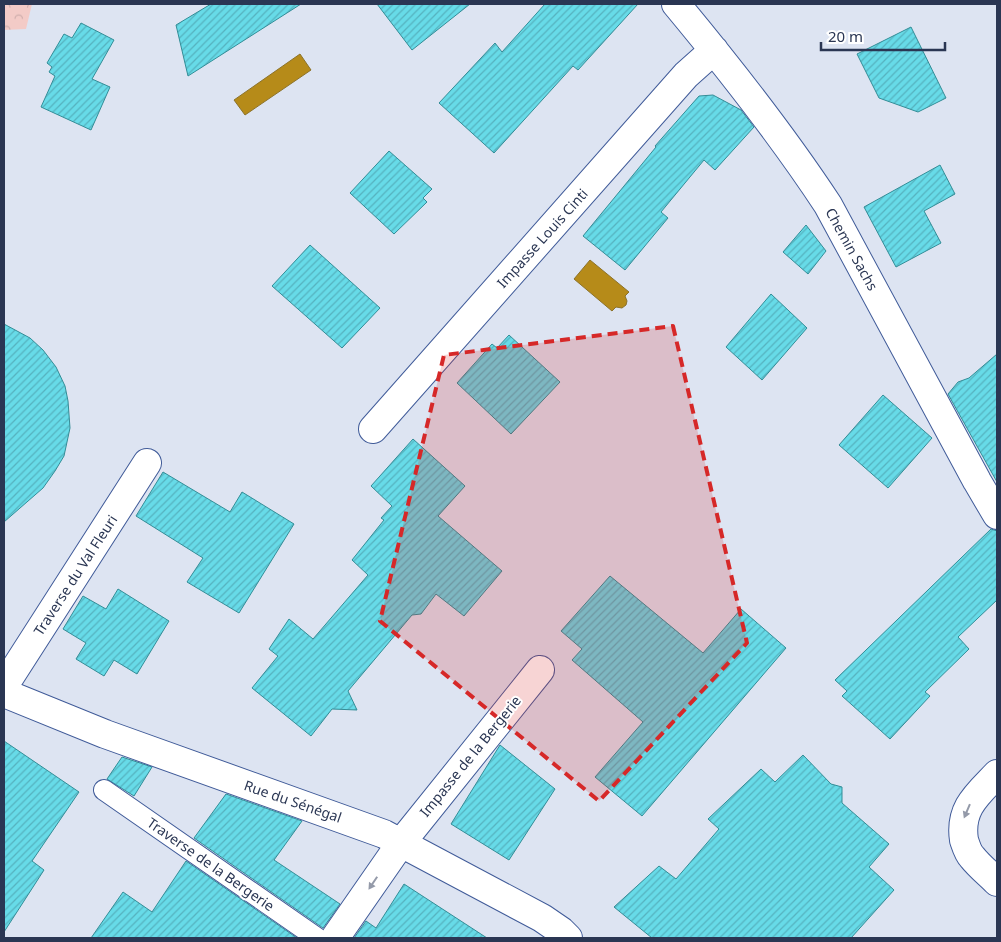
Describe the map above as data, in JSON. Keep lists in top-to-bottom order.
{
  "streets": {
    "street": [
      "Impasse Louis Cinti",
      "Chemin Sachs",
      "Traverse du Val Fleuri",
      "Impasse de la Bergerie",
      "Rue du Sénégal"
    ],
    "lane": ["Traverse de la Bergerie"]
  },
  "crossings": [
    ["Impasse Louis Cinti", "Chemin Sachs"],
    ["Impasse de la Bergerie", "Rue du Sénégal"]
  ],
  "scale_bar": "20 m"
}
